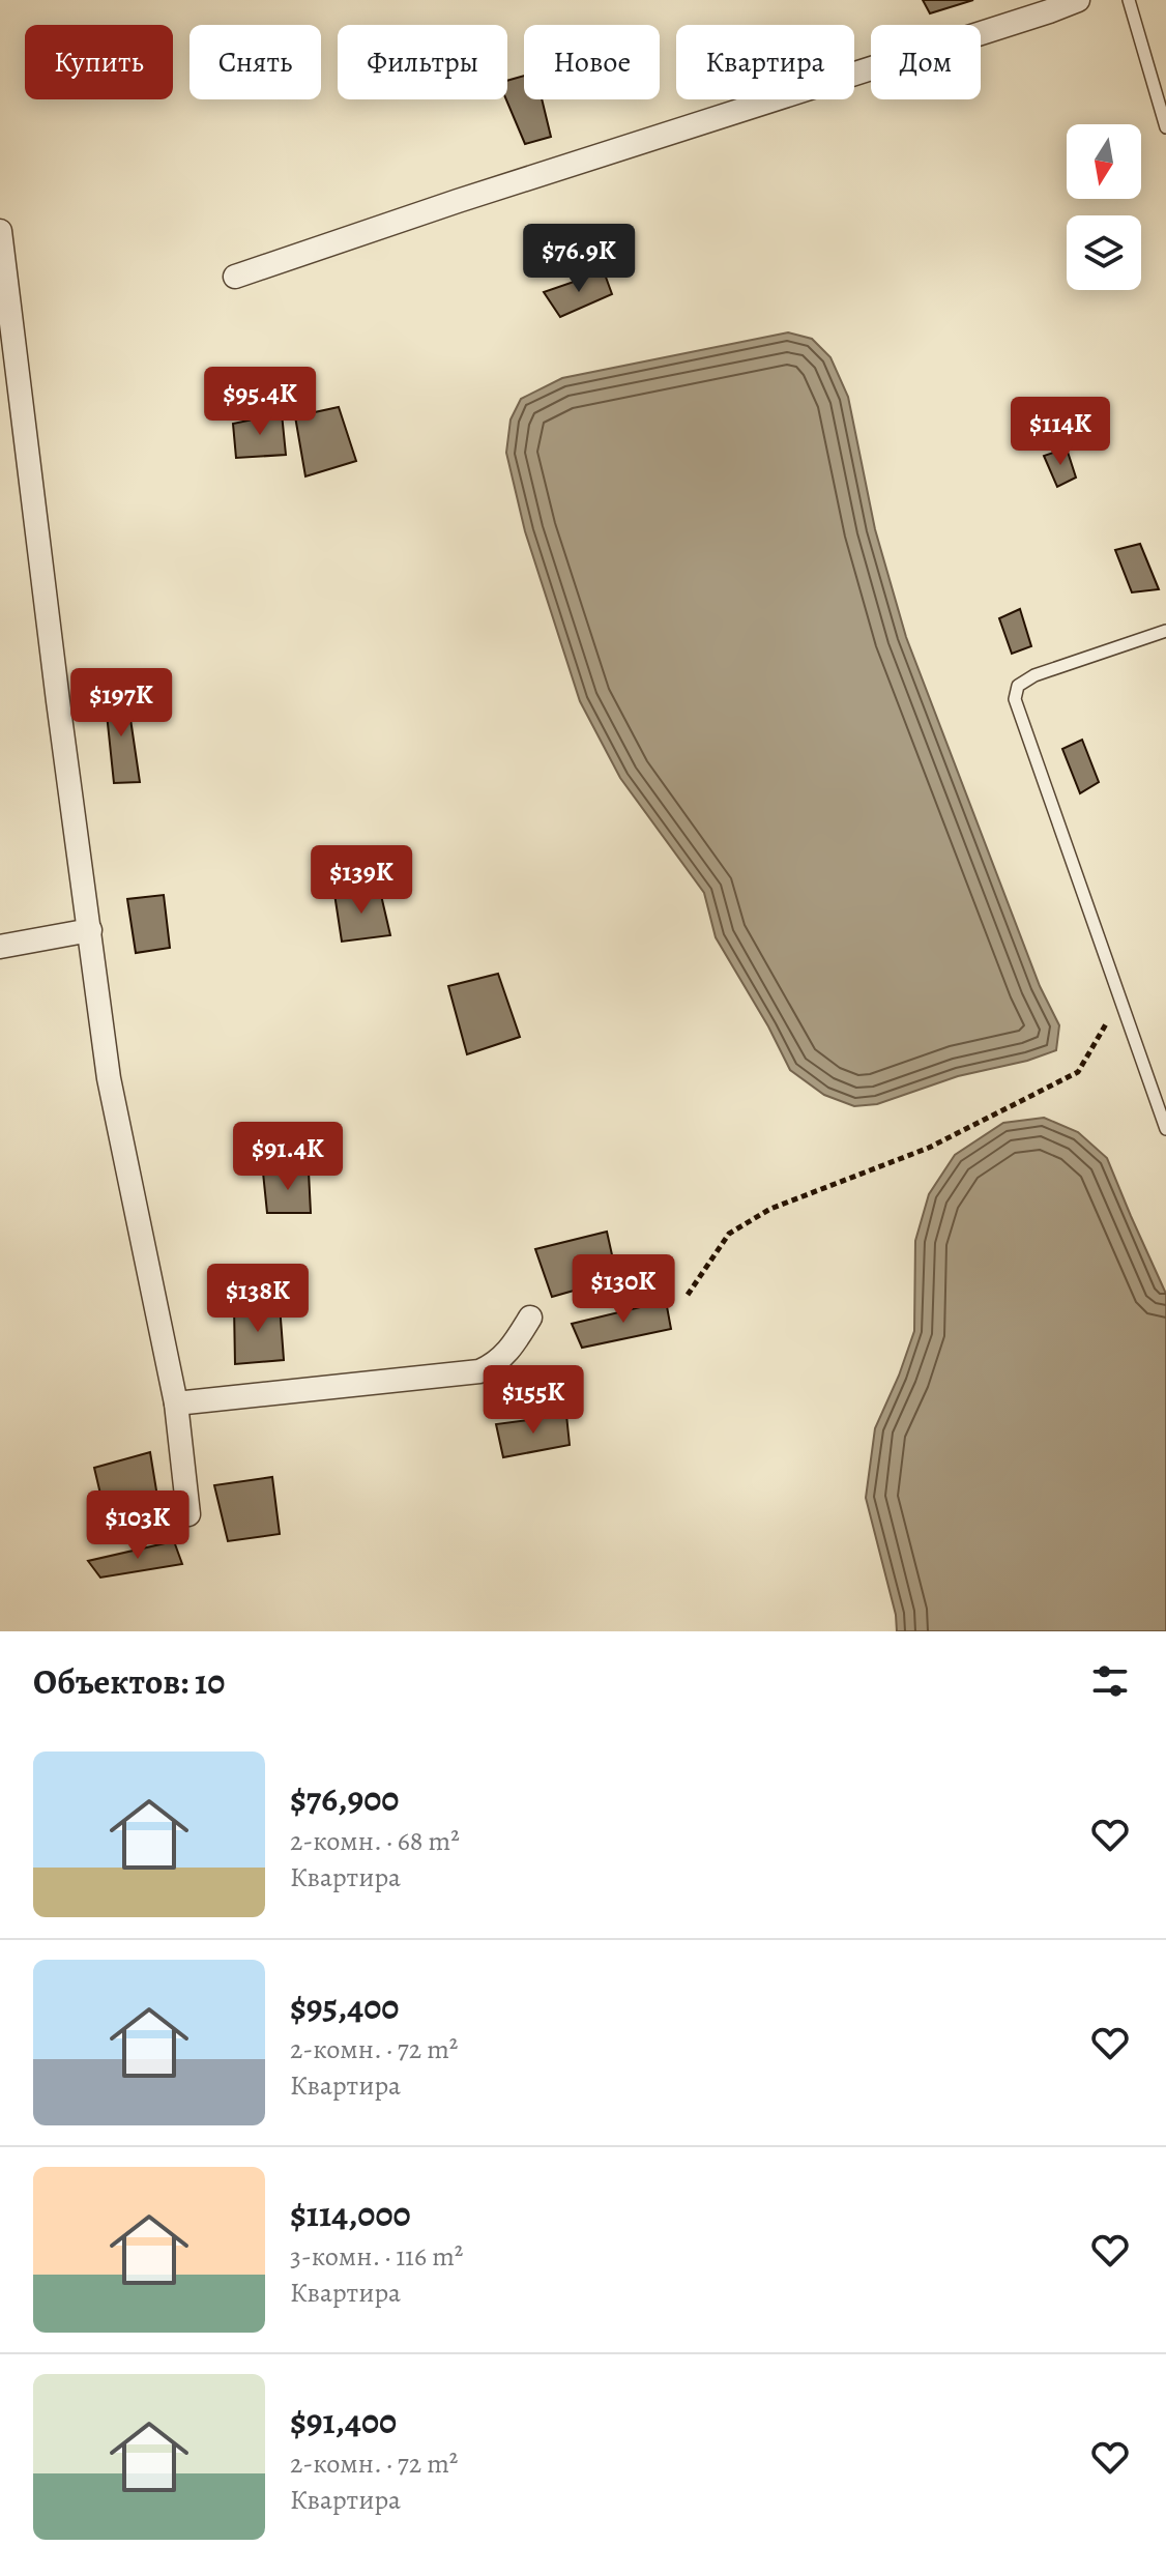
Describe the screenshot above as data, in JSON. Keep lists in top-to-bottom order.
{
  "north": "bottom",
  "page": {
    "chip": [
      "Купить",
      "Снять",
      "Фильтры",
      "Новое",
      "Квартира",
      "Дом"
    ],
    "price": [
      "$76.9K",
      "$95.4K",
      "$114K",
      "$197K",
      "$139K",
      "$91.4K",
      "$130K",
      "$138K",
      "$155K",
      "$103K"
    ],
    "heading": "Объектов: 10",
    "list": [
      {
        "name": "$76,900",
        "note": "2-комн. · 68 m² · Квартира"
      },
      {
        "name": "$95,400",
        "note": "2-комн. · 72 m² · Квартира"
      },
      {
        "name": "$114,000",
        "note": "3-комн. · 116 m² · Квартира"
      },
      {
        "name": "$91,400",
        "note": "2-комн. · 72 m² · Квартира"
      }
    ]
  }
}
